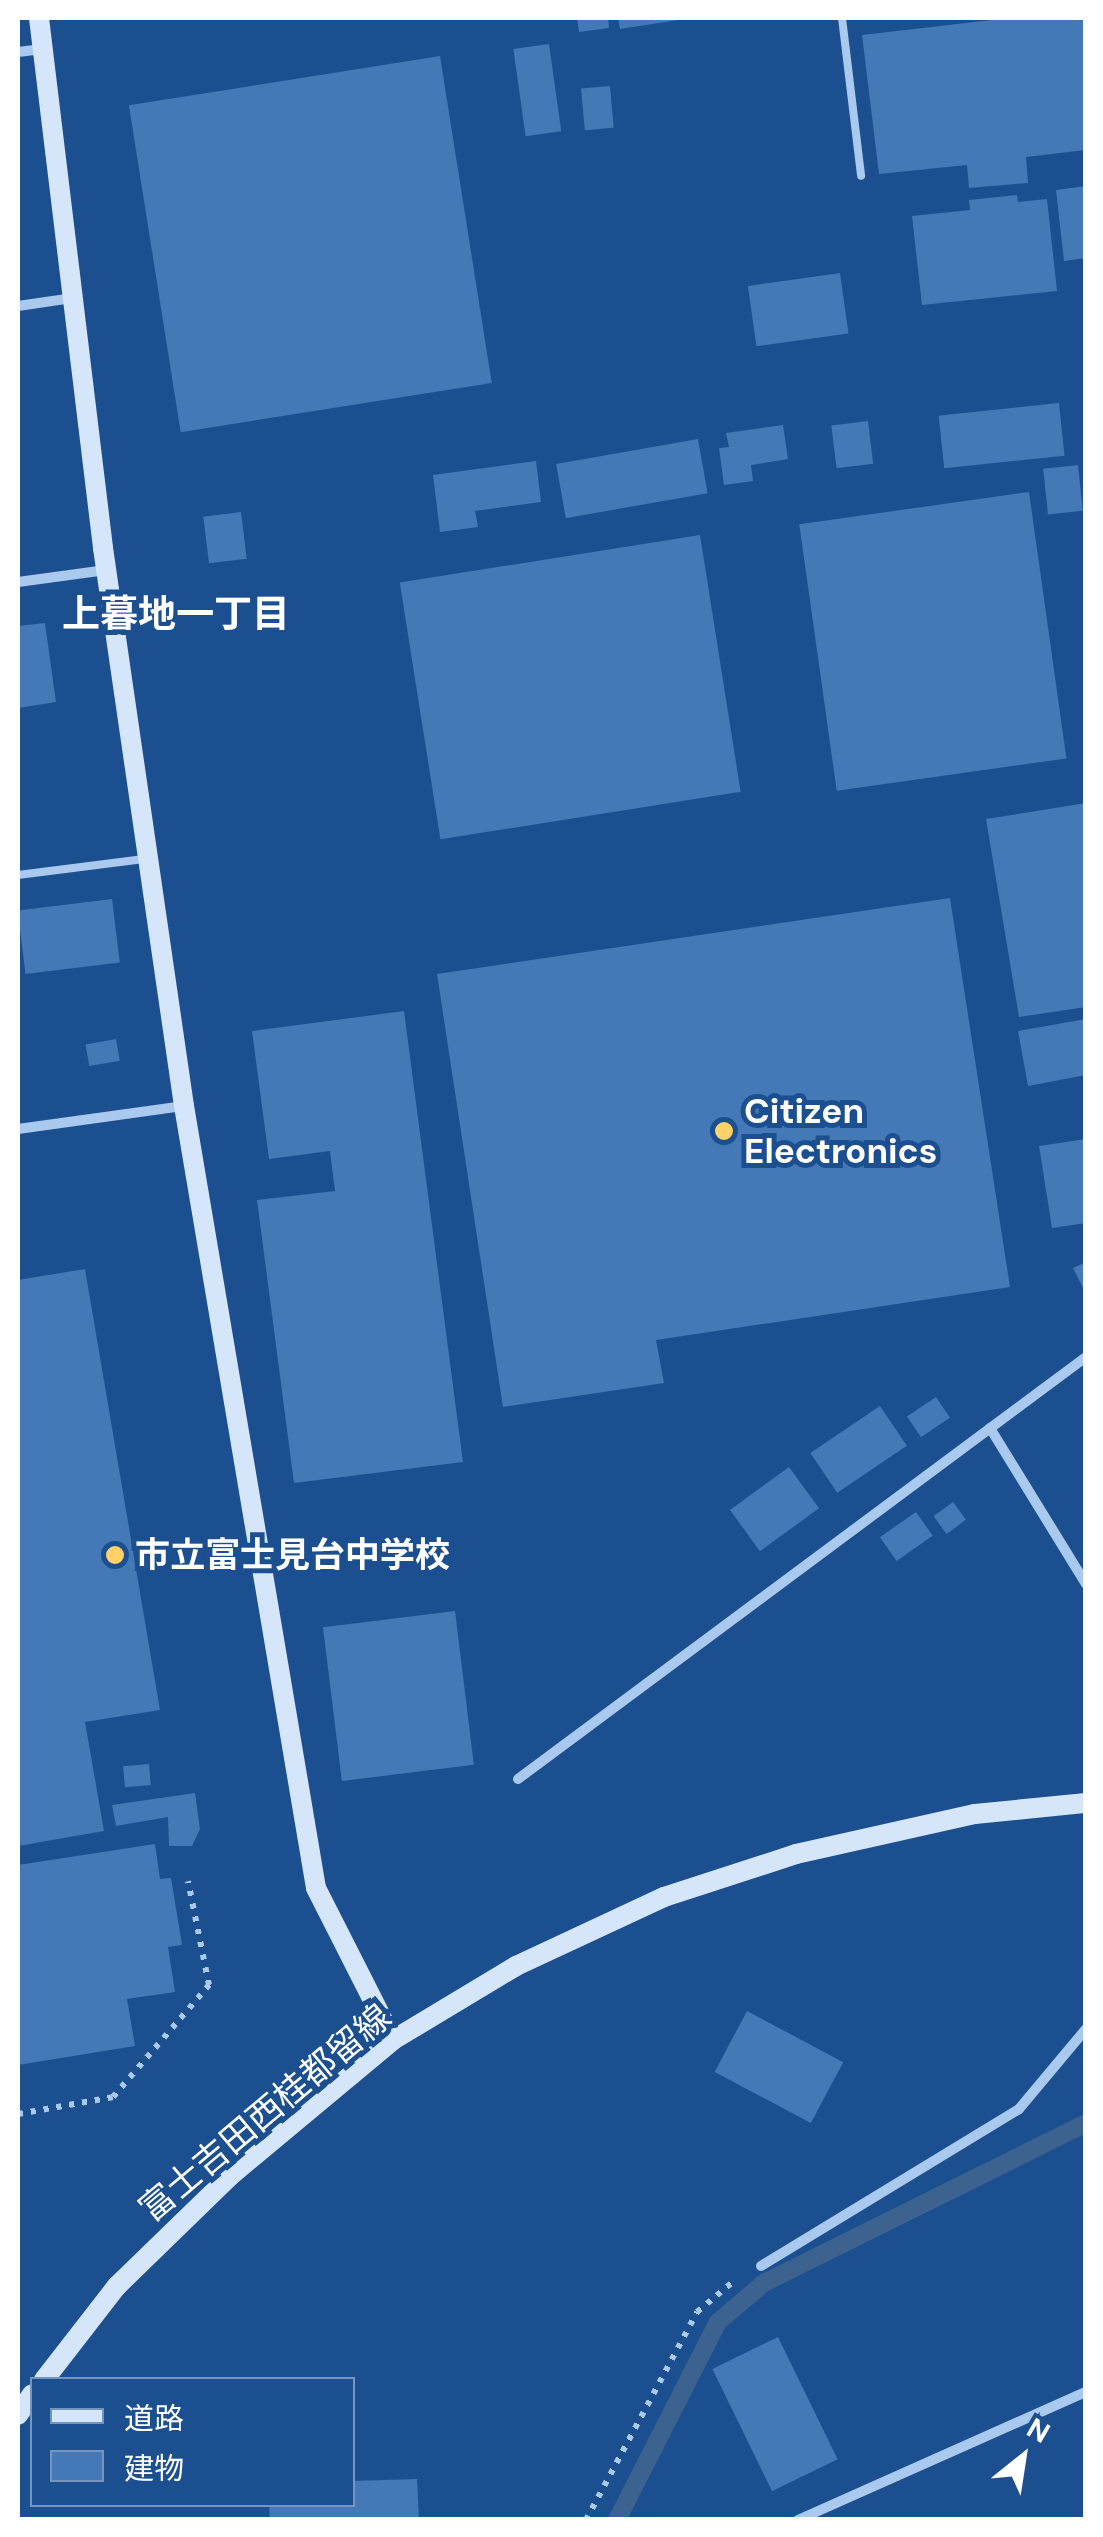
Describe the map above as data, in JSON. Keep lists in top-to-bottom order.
{
  "streets": {
    "street": ["富士吉田西桂都留線"]
  },
  "districts": ["上暮地一丁目"],
  "places": ["Citizen Electronics", "市立富士見台中学校"],
  "legend": ["道路", "建物"],
  "north": "top right"
}
